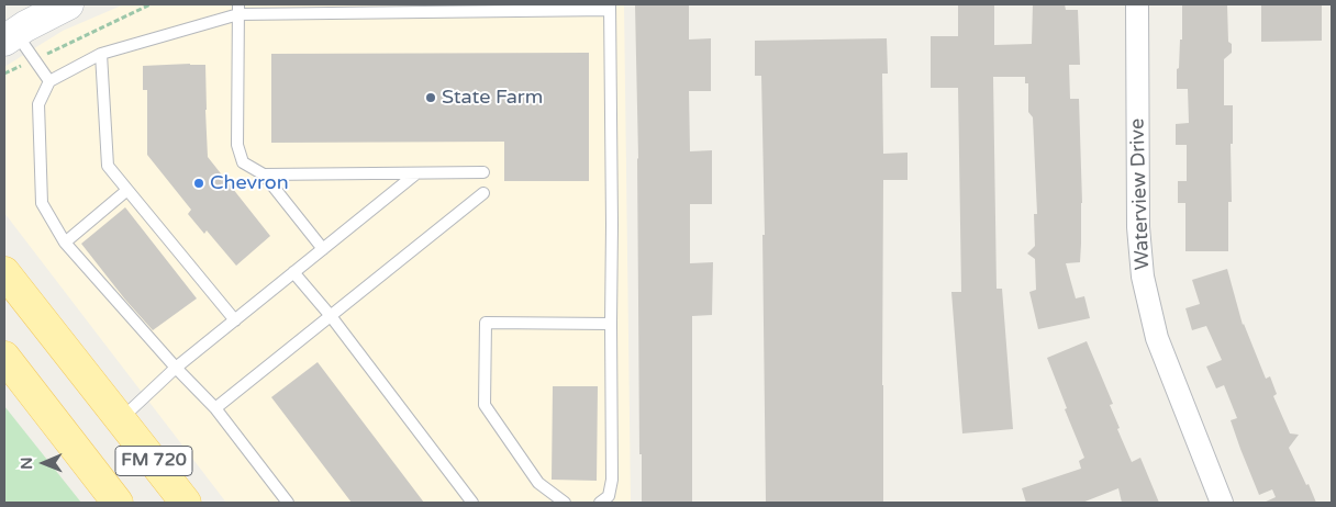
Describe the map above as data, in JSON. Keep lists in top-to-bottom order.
{
  "streets": {
    "main road": ["FM 720"],
    "street": ["Waterview Drive"]
  },
  "places": ["State Farm", "Chevron"],
  "north": "left"
}
